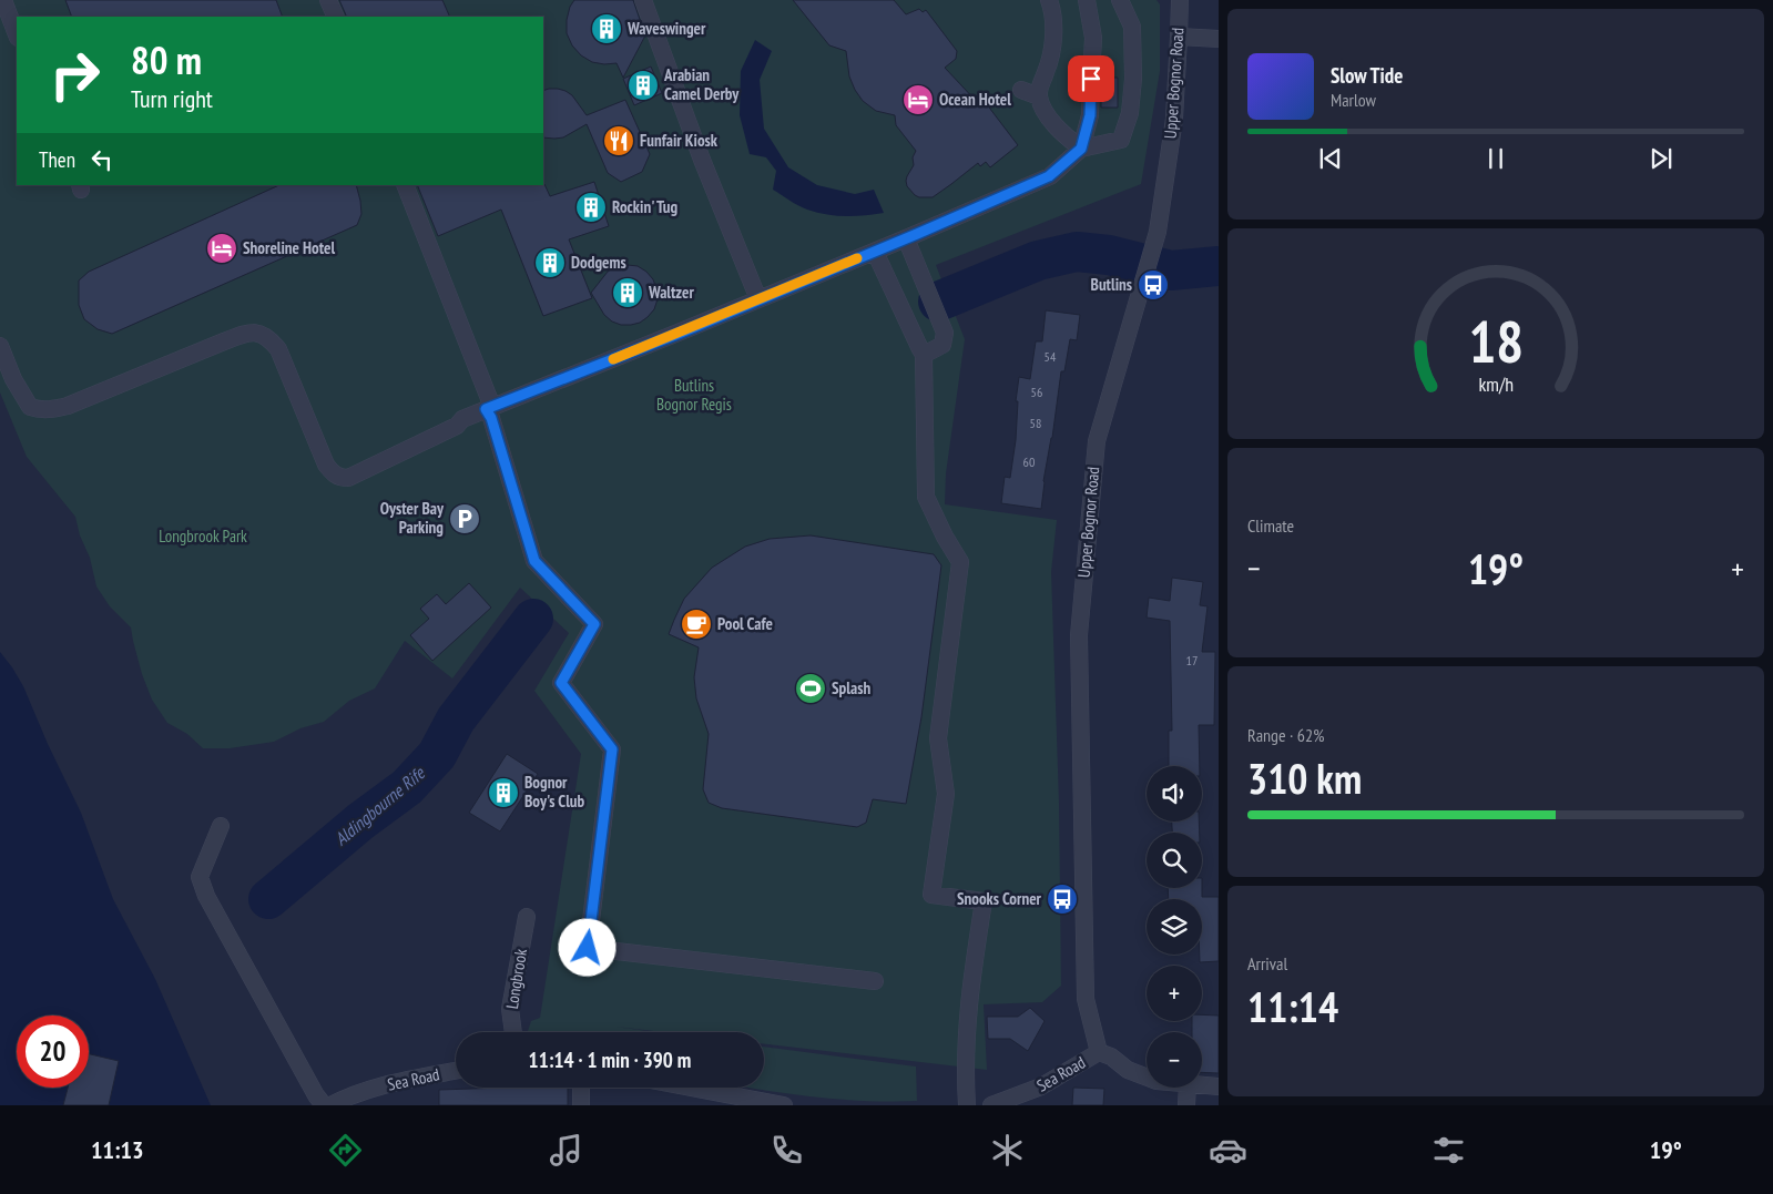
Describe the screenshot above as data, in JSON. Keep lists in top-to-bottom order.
{
  "streets": {
    "street": ["Upper Bognor Road", "Longbrook", "Sea Road"]
  },
  "crossings": [
    ["Upper Bognor Road", "Sea Road"]
  ],
  "water": ["Aldingbourne Rife"],
  "parks": ["Butlins Bognor Regis", "Longbrook Park"],
  "places": {
    "building": [
      "Waveswinger",
      "Arabian Camel Derby",
      "Rockin' Tug",
      "Dodgems",
      "Waltzer",
      "Bognor Boy's Club"
    ],
    "hotel": ["Ocean Hotel", "Shoreline Hotel"],
    "restaurant": ["Funfair Kiosk"],
    "bus stop": ["Butlins", "Snooks Corner"],
    "parking": ["Oyster Bay Parking"],
    "cafe": ["Pool Cafe"],
    "sports": ["Splash"]
  },
  "house_numbers": [
    "54",
    "56",
    "58",
    "60",
    "17"
  ],
  "page": {
    "turn": ["80 m", "Turn right"],
    "song": ["Slow Tide", "Marlow"],
    "then": "Then",
    "tile": [
      "Climate",
      ["Range · 62%", "310 km"],
      ["Arrival", "11:14"]
    ],
    "heat": ["−", "19°", "+"],
    "map_buttons": ["+", "−"],
    "limit": "20",
    "trip": "11:14 · 1 min · 390 m",
    "tabs": ["11:13", "19°"],
    "gauge": ["18", "km/h"]
  }
}
